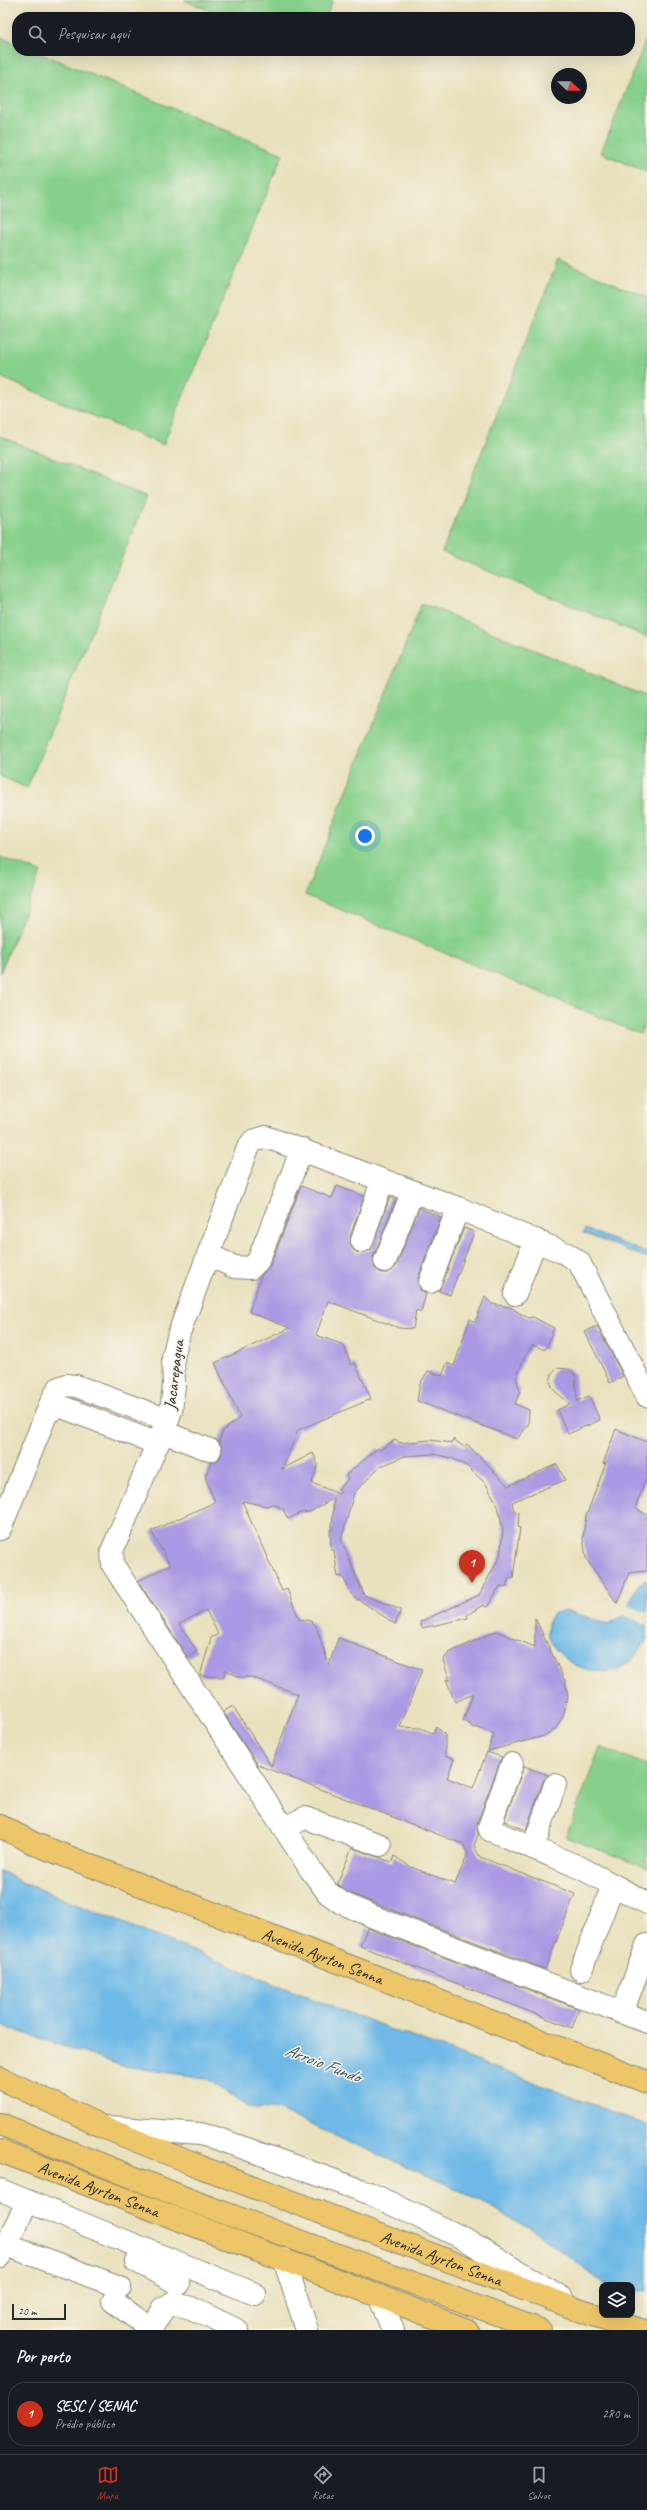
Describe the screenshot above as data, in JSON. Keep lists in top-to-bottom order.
{
  "streets": {
    "highway": ["Avenida Ayrton Senna"],
    "lane": ["Jacarepagua"]
  },
  "water": ["Arroio Fundo"],
  "scale_bar": "20 m",
  "north": "right",
  "page": {
    "search": "Pesquisar aqui",
    "pins": "1",
    "scale": "20 m",
    "heading": "Por perto",
    "list": [
      {
        "mark": "1",
        "name": "SESC / SENAC",
        "note": "Prédio público",
        "value": "280 m"
      }
    ],
    "nav": ["Mapa", "Rotas", "Salvos"]
  }
}
